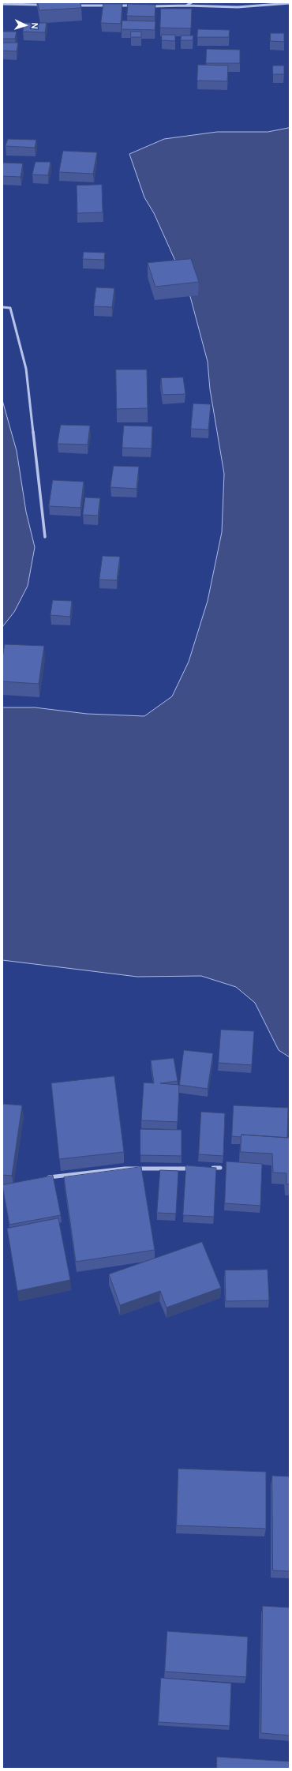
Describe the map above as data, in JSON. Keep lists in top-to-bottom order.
{
  "north": "right"
}
